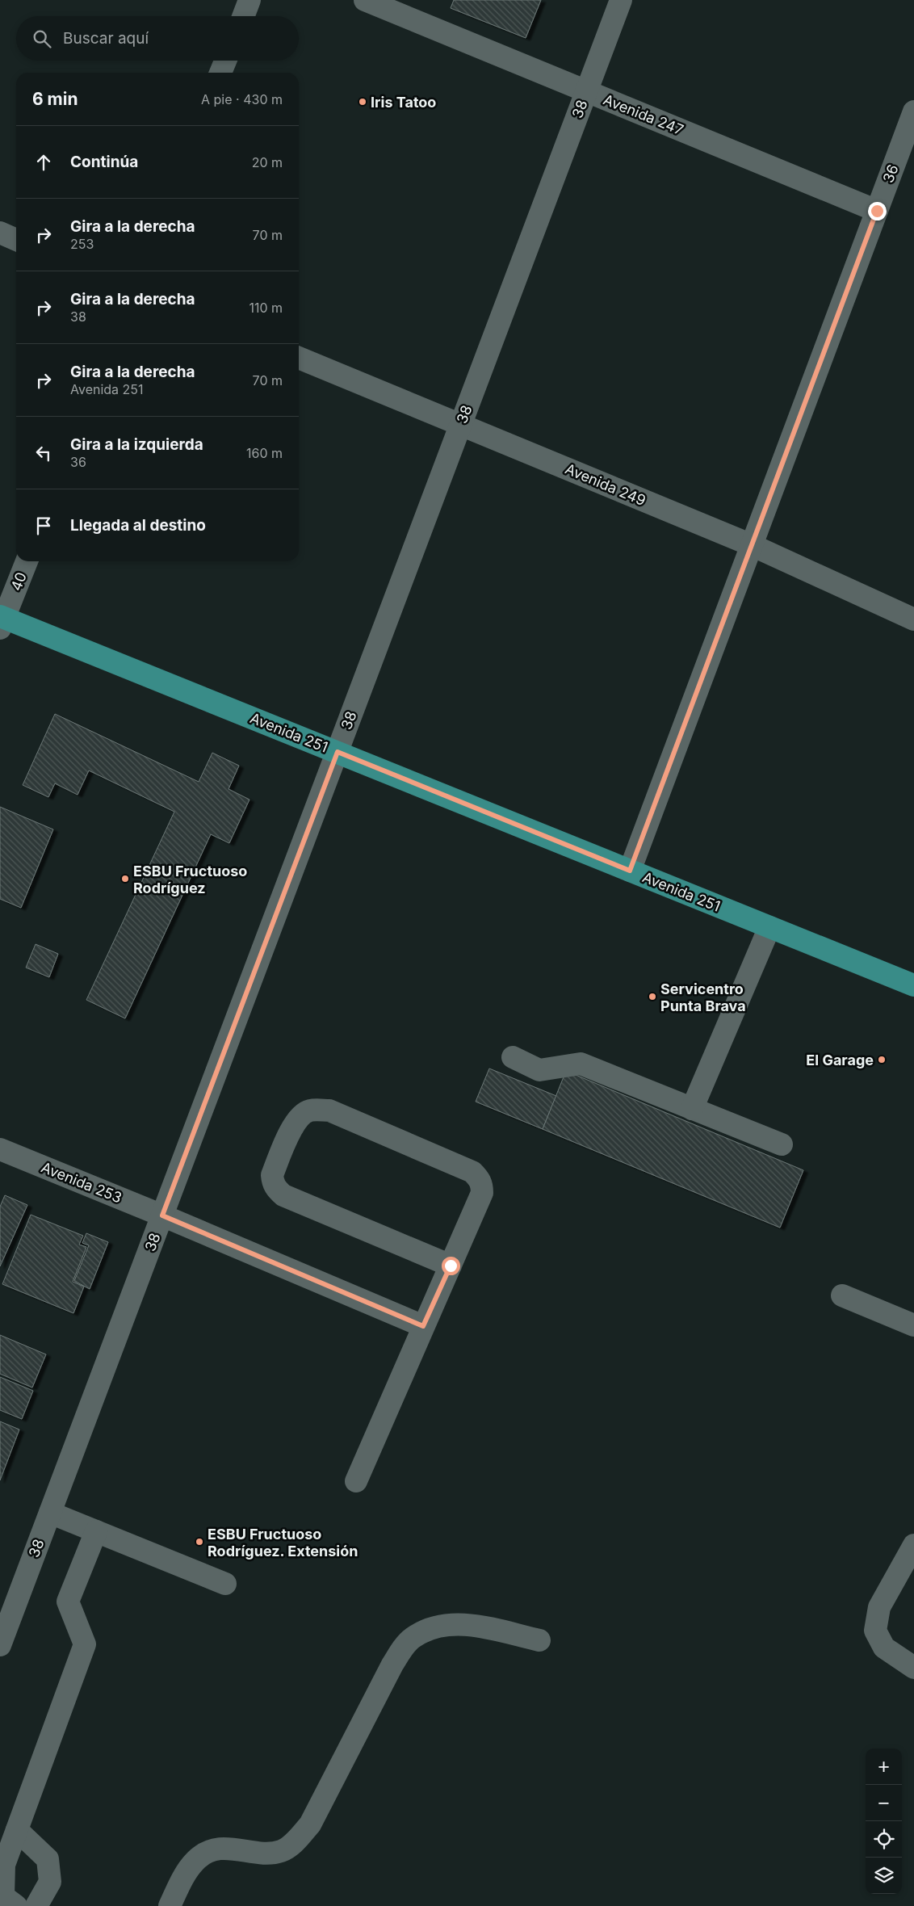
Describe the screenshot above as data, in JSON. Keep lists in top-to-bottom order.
{
  "streets": {
    "main road": ["Avenida 251"],
    "street": [
      "38",
      "Avenida 247",
      "36",
      "Avenida 249",
      "40",
      "Avenida 253"
    ]
  },
  "crossings": [
    ["38", "Avenida 247"],
    ["38", "Avenida 249"],
    ["38", "Avenida 251"],
    ["38", "Avenida 253"],
    ["Avenida 247", "36"],
    ["36", "Avenida 249"],
    ["36", "Avenida 251"],
    ["40", "Avenida 251"]
  ],
  "places": [
    "Iris Tatoo",
    "ESBU Fructuoso Rodríguez",
    "Servicentro Punta Brava",
    "El Garage",
    "ESBU Fructuoso Rodríguez. Extensión"
  ],
  "page": {
    "search": "Buscar aquí",
    "heading": ["6 min", "A pie · 430 m"],
    "list": [
      ["Continúa", "20 m"],
      ["Gira a la derecha", "253", "70 m"],
      ["Gira a la derecha", "38", "110 m"],
      ["Gira a la derecha", "Avenida 251", "70 m"],
      ["Gira a la izquierda", "36", "160 m"],
      "Llegada al destino"
    ],
    "map_buttons": ["+", "−"]
  }
}
